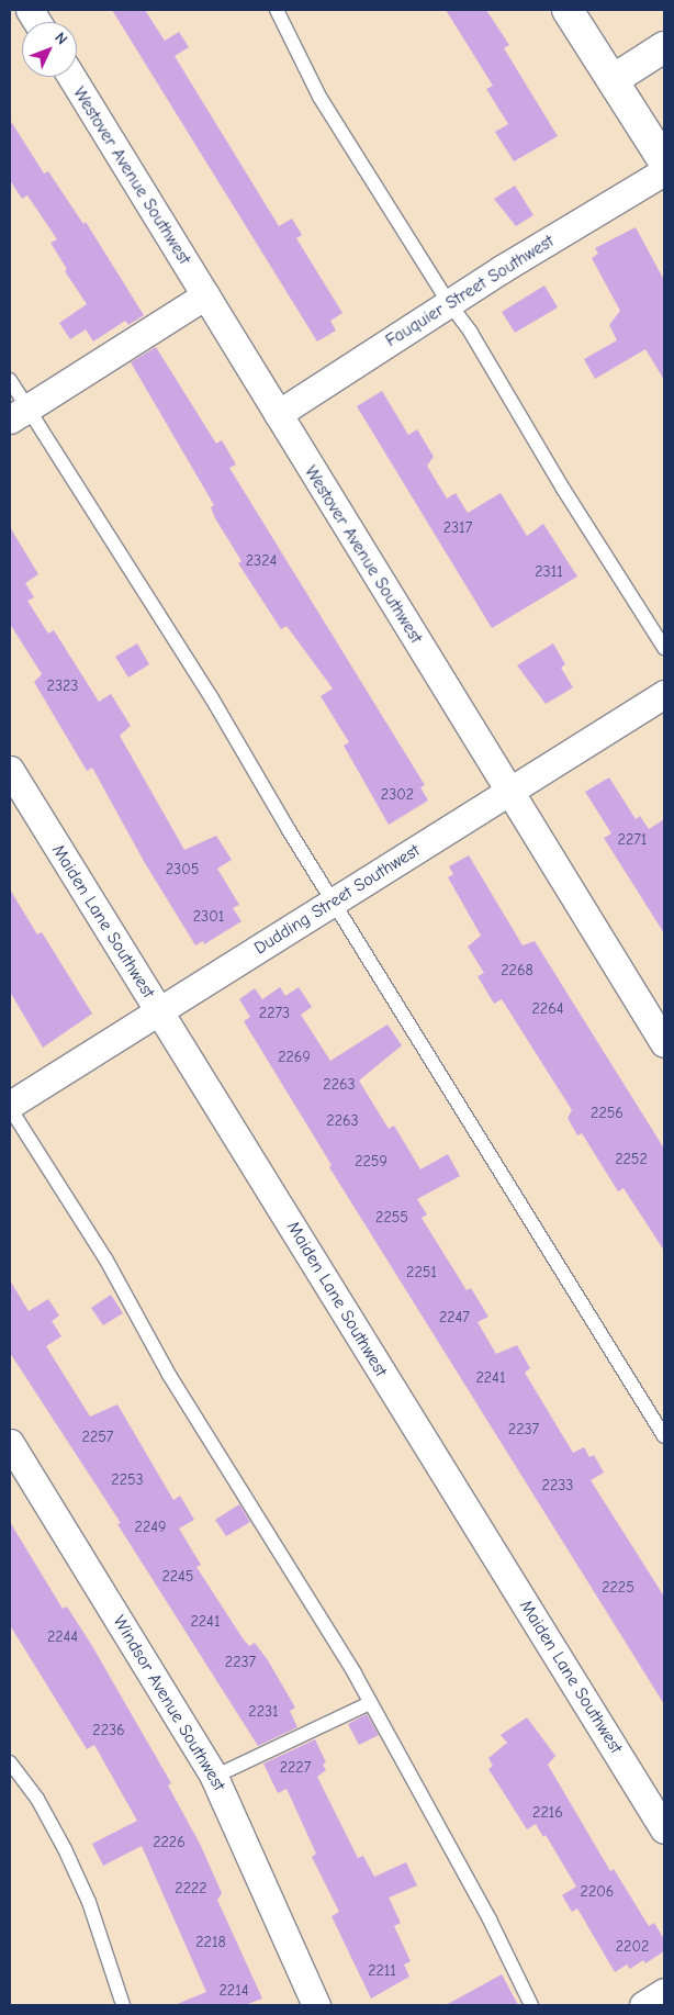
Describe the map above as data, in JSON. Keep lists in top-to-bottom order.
{
  "streets": {
    "street": [
      "Westover Avenue Southwest",
      "Fauquier Street Southwest",
      "Dudding Street Southwest",
      "Maiden Lane Southwest",
      "Windsor Avenue Southwest"
    ]
  },
  "crossings": [
    ["Westover Avenue Southwest", "Fauquier Street Southwest"],
    ["Westover Avenue Southwest", "Dudding Street Southwest"],
    ["Dudding Street Southwest", "Maiden Lane Southwest"]
  ],
  "house_numbers": [
    "2317",
    "2324",
    "2311",
    "2323",
    "2302",
    "2271",
    "2305",
    "2301",
    "2268",
    "2264",
    "2273",
    "2269",
    "2263",
    "2256",
    "2263",
    "2252",
    "2259",
    "2255",
    "2251",
    "2247",
    "2241",
    "2237",
    "2257",
    "2253",
    "2233",
    "2249",
    "2245",
    "2225",
    "2241",
    "2244",
    "2237",
    "2231",
    "2236",
    "2227",
    "2216",
    "2226",
    "2222",
    "2206",
    "2218",
    "2202",
    "2211",
    "2214"
  ],
  "north": "top right"
}
